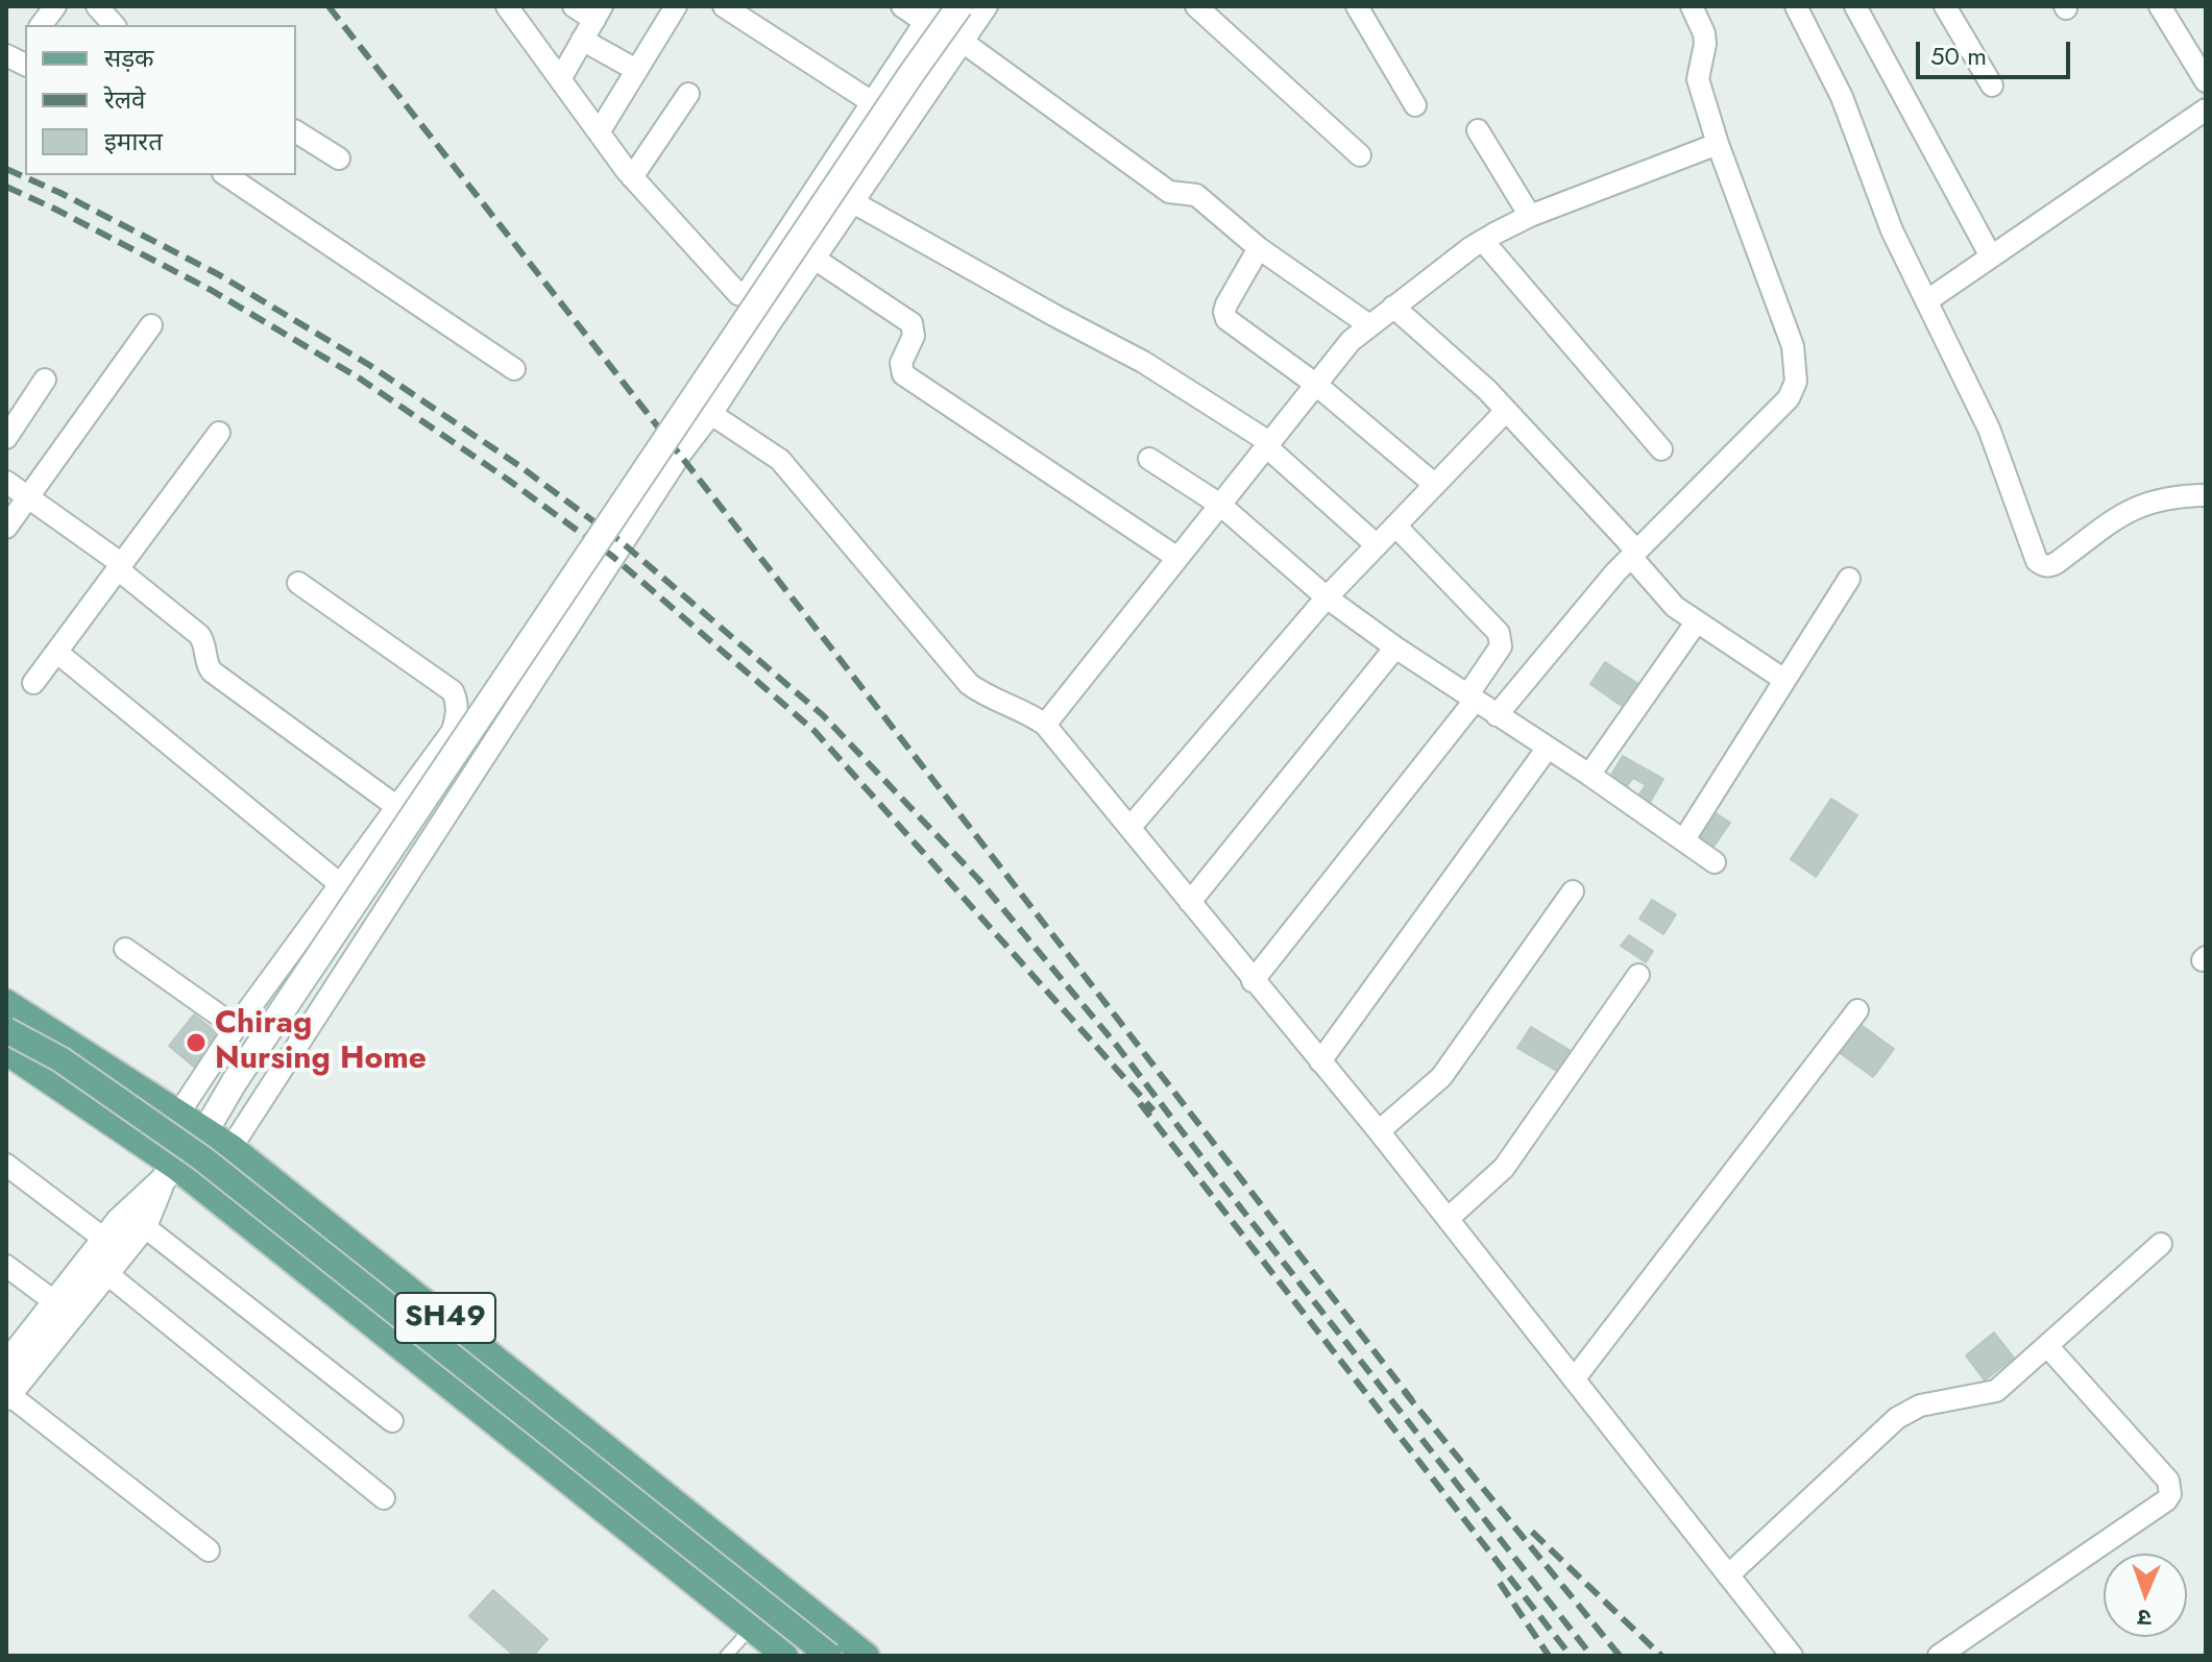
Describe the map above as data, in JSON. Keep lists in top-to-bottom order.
{
  "streets": {
    "main road": ["SH49"]
  },
  "places": ["Chirag Nursing Home"],
  "legend": ["सड़क", "रेलवे", "इमारत"],
  "scale_bar": "50 m",
  "north": "bottom"
}
